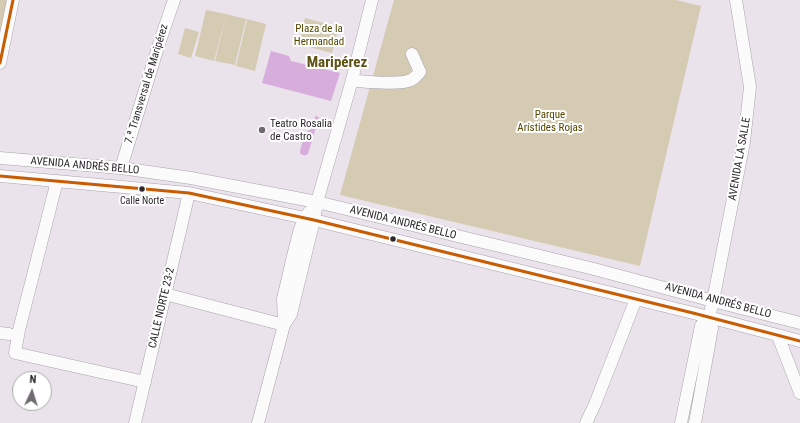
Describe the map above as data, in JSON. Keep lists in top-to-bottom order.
{
  "streets": {
    "street": [
      "7.ª Transversal de Maripérez",
      "AVENIDA LA SALLE",
      "AVENIDA ANDRÉS BELLO",
      "CALLE NORTE 23-2"
    ]
  },
  "crossings": [
    ["7.ª Transversal de Maripérez", "AVENIDA ANDRÉS BELLO"],
    ["AVENIDA LA SALLE", "AVENIDA ANDRÉS BELLO"],
    ["AVENIDA ANDRÉS BELLO", "CALLE NORTE 23-2"]
  ],
  "districts": ["Maripérez"],
  "parks": ["Plaza de la Hermandad", "Parque Arístides Rojas"],
  "places": ["Teatro Rosalia de Castro", "Calle Norte"],
  "north": "top"
}
